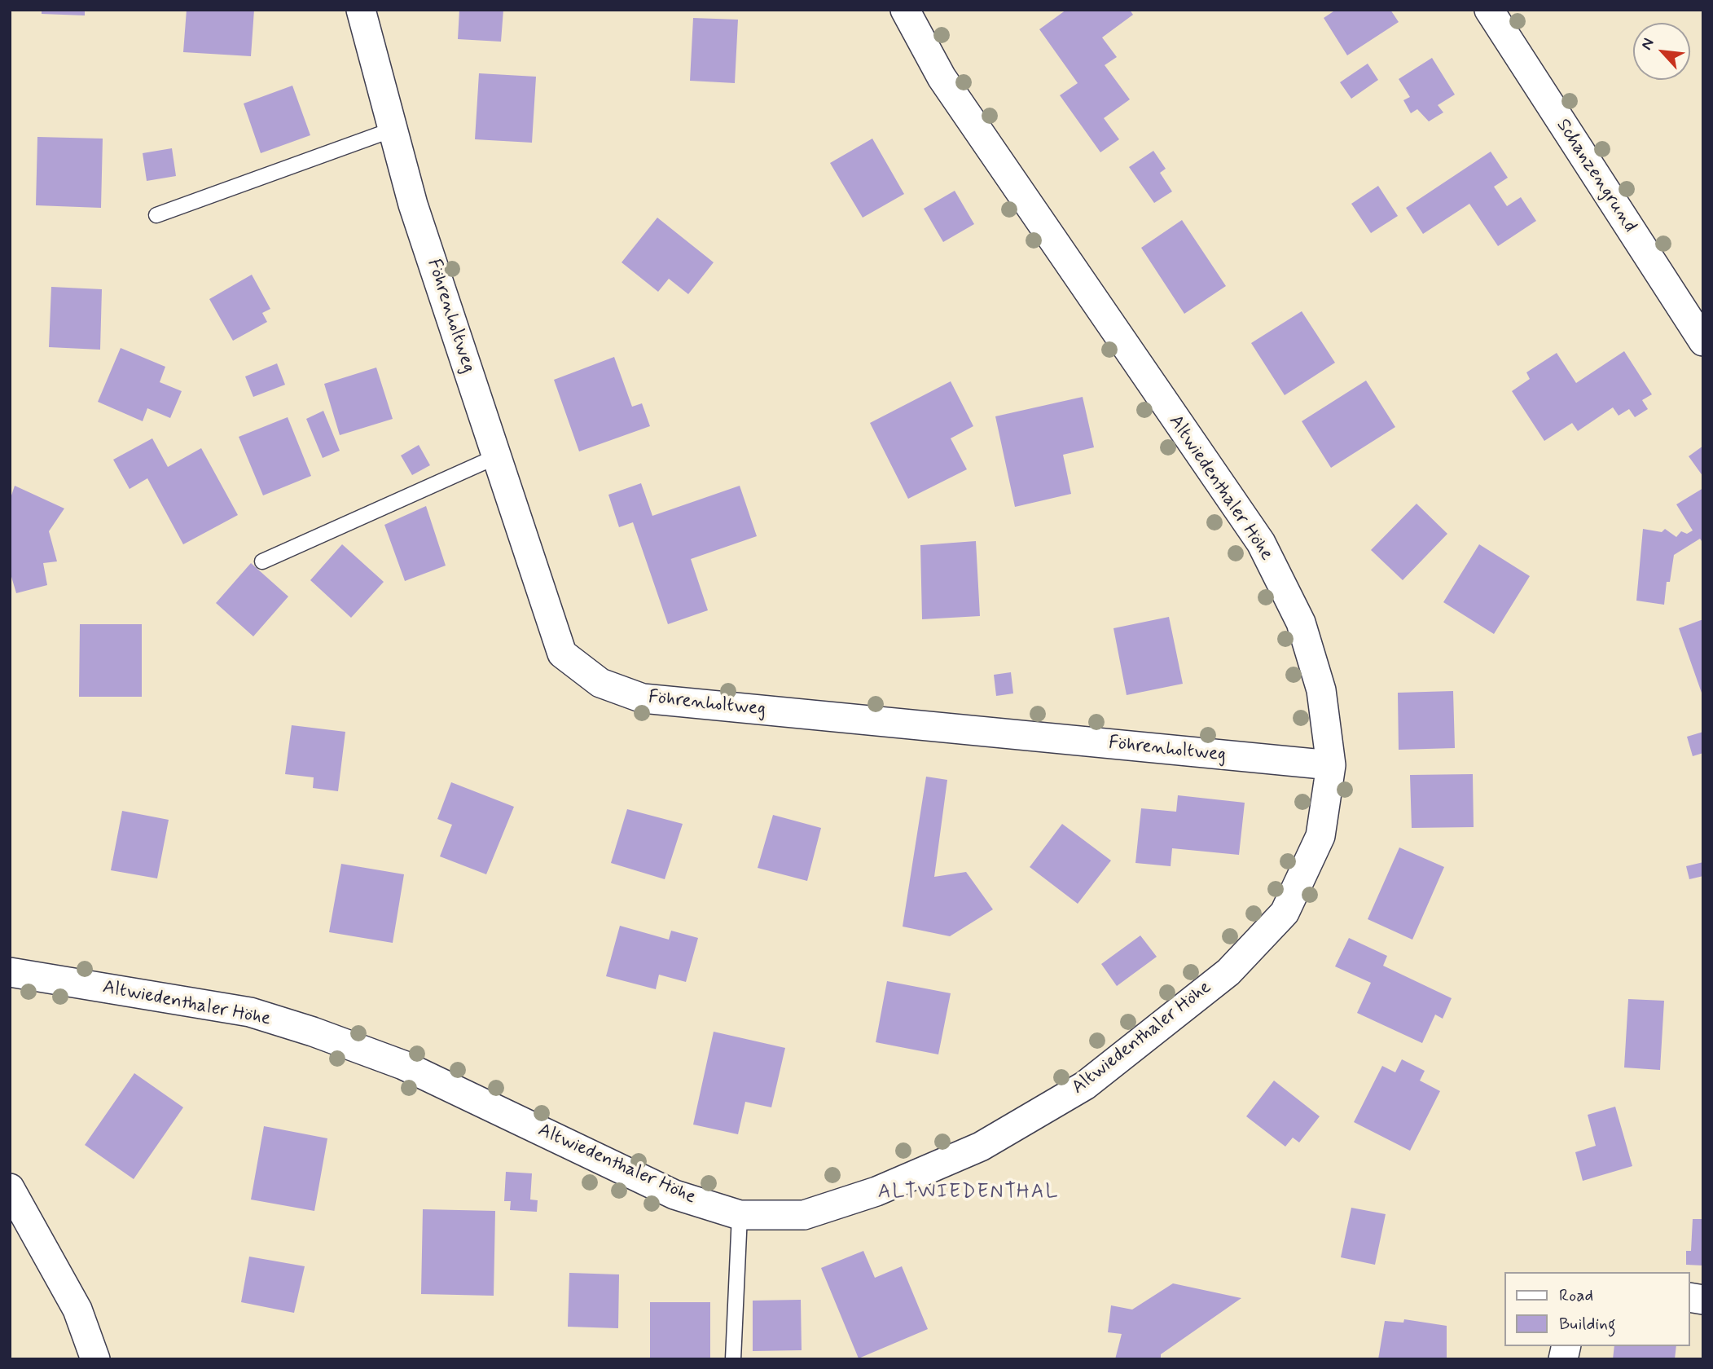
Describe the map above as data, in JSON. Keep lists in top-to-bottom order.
{
  "streets": {
    "street": ["Schanzengrund", "Föhrenholtweg", "Altwiedenthaler Höhe"]
  },
  "crossings": [
    ["Föhrenholtweg", "Altwiedenthaler Höhe"]
  ],
  "districts": ["ALTWIEDENTHAL"],
  "legend": ["Road", "Building"],
  "north": "top left"
}
